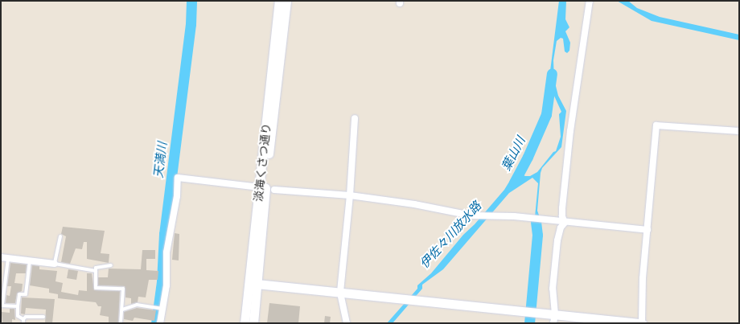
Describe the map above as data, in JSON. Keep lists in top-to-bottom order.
{
  "streets": {
    "street": ["淡海くさつ通り"]
  },
  "water": ["葉山川", "天満川", "伊佐々川放水路"]
}
